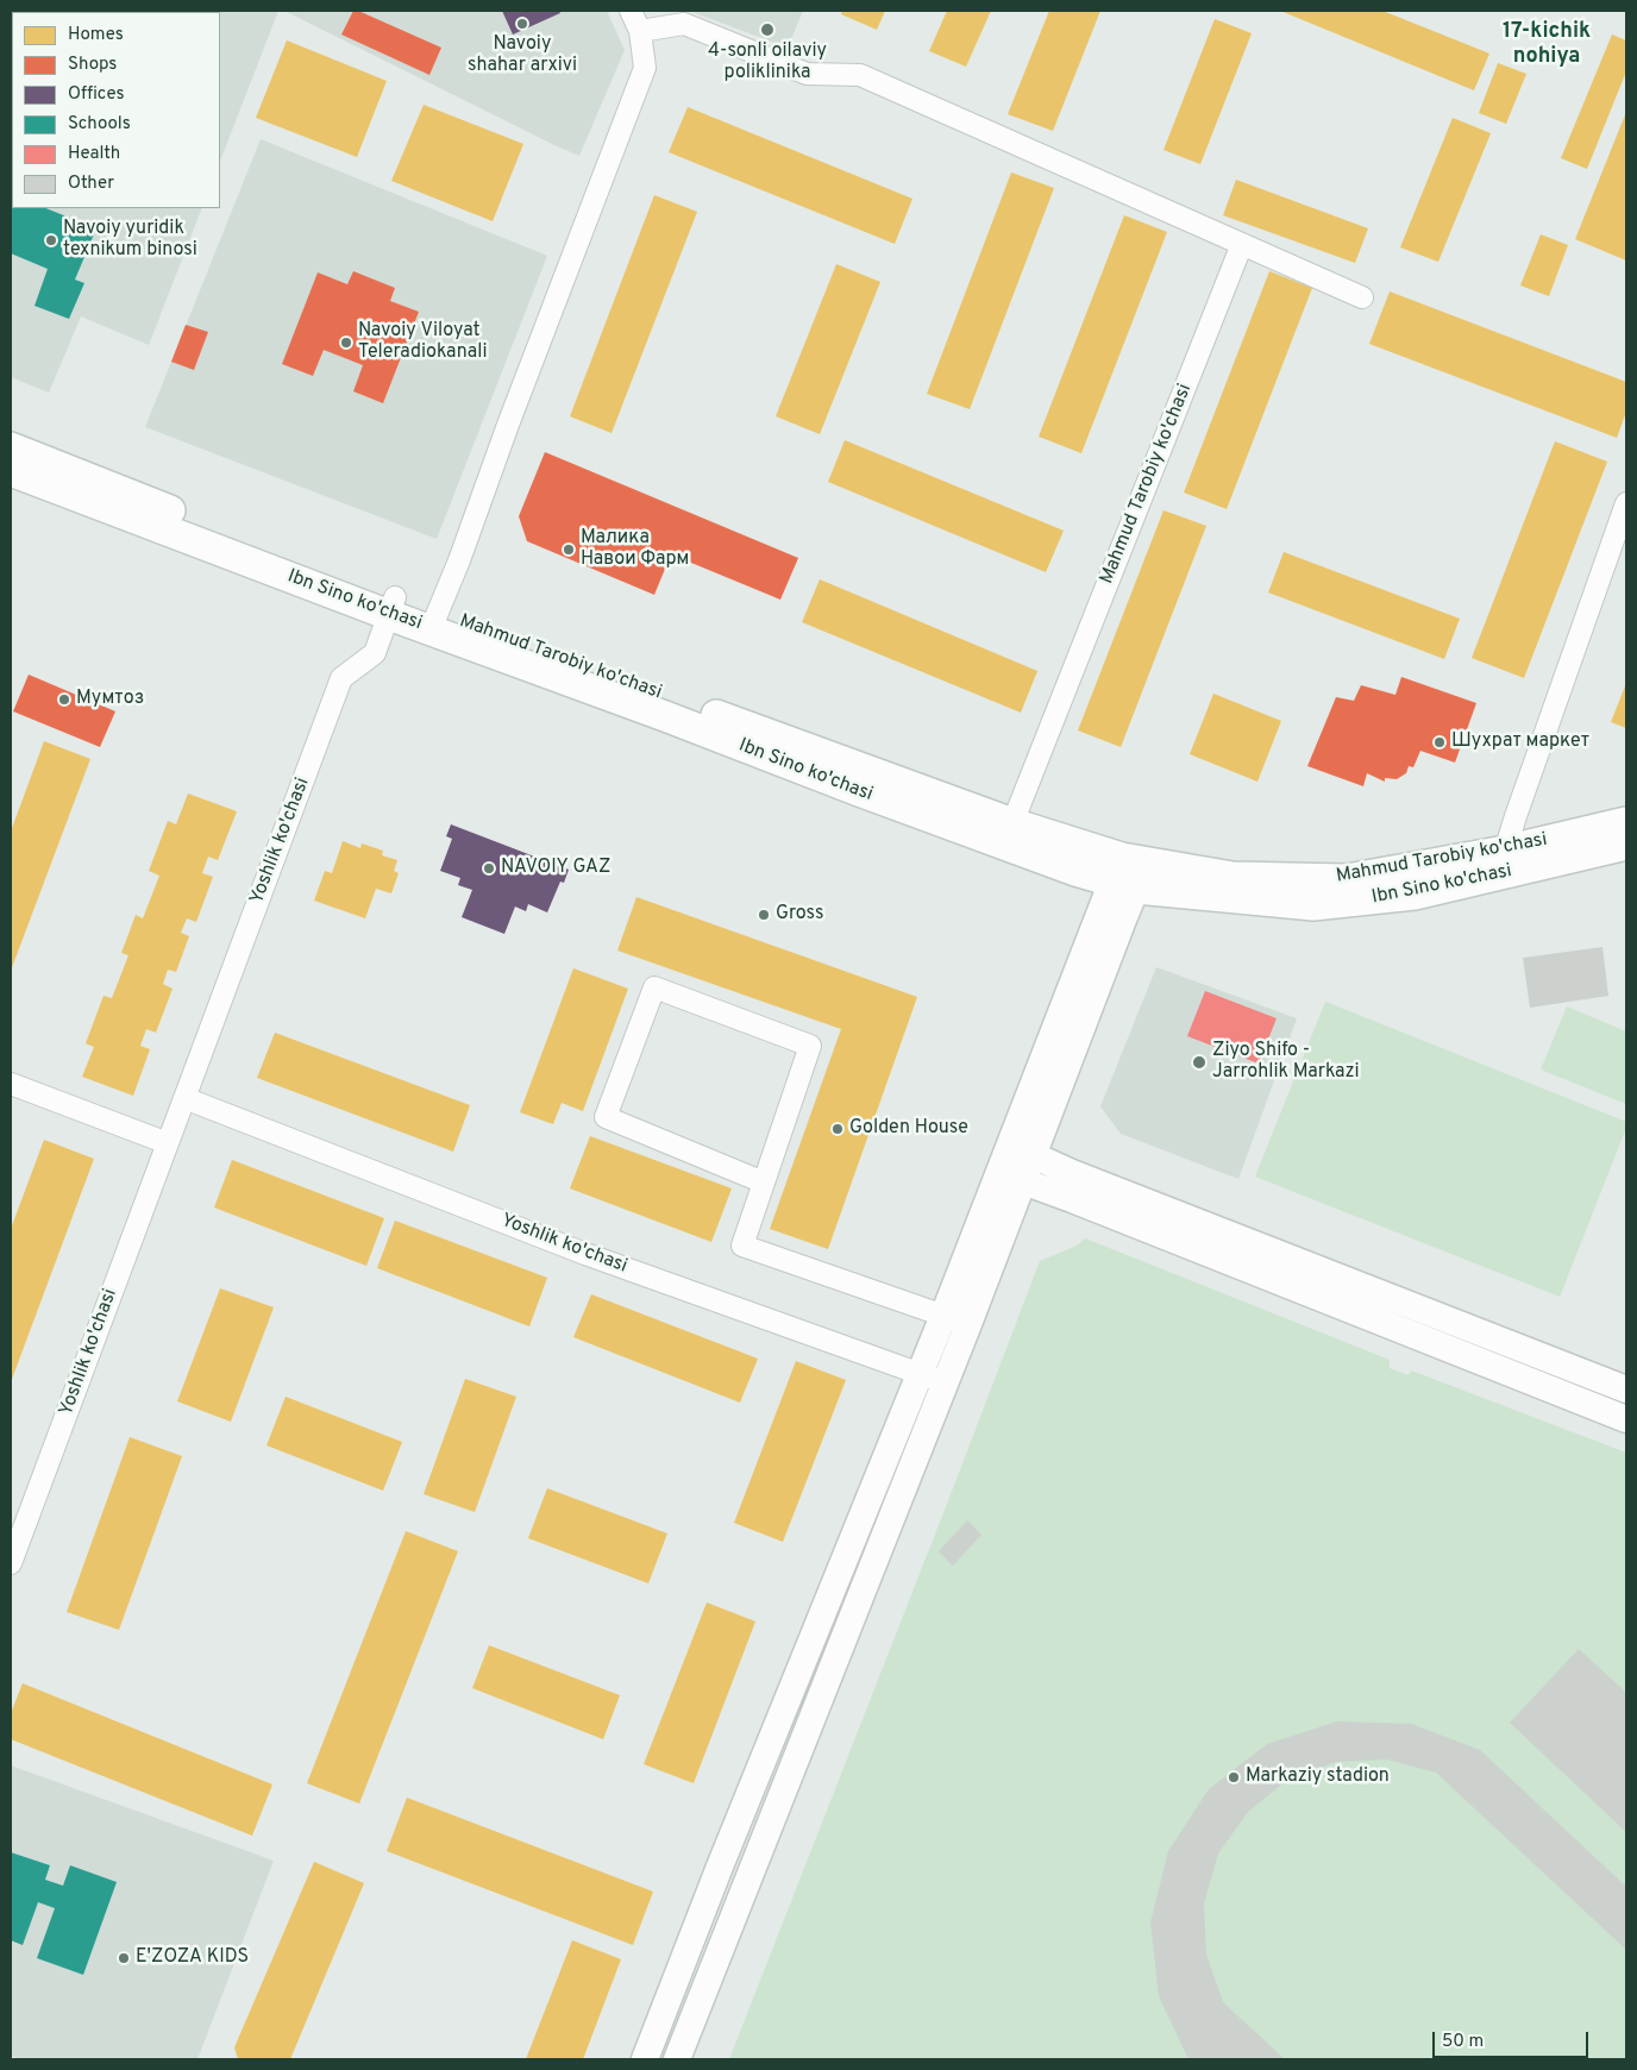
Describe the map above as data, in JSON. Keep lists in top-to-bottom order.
{
  "streets": {
    "main road": ["Mahmud Tarobiy ko'chasi", "Ibn Sino ko'chasi"],
    "street": ["Yoshlik ko'chasi"]
  },
  "crossings": [
    ["Mahmud Tarobiy ko'chasi", "Ibn Sino ko'chasi"],
    ["Mahmud Tarobiy ko'chasi", "Yoshlik ko'chasi"],
    ["Ibn Sino ko'chasi", "Yoshlik ko'chasi"]
  ],
  "districts": ["17-kichik nohiya"],
  "places": [
    "Navoiy shahar arxivi",
    "4-sonli oilaviy poliklinika",
    "Navoiy yuridik texnikum binosi",
    "Navoiy Viloyat Teleradiokanali",
    "Малика Навои Фарм",
    "Мумтоз",
    "Шухрат маркет",
    "NAVOIY GAZ",
    "Gross",
    "Ziyo Shifo - Jarrohlik Markazi",
    "Golden House",
    "Markaziy stadion",
    "E'ZOZA KIDS"
  ],
  "legend": [
    "Homes",
    "Shops",
    "Offices",
    "Schools",
    "Health",
    "Other"
  ],
  "scale_bar": "50 m"
}
